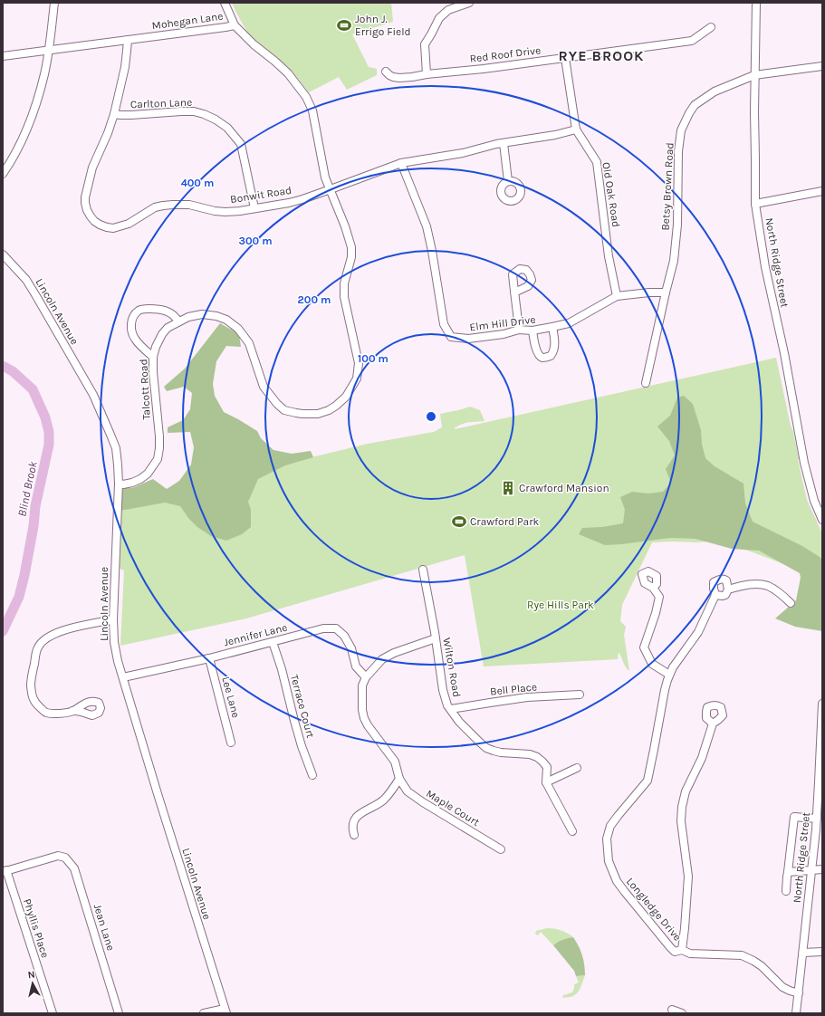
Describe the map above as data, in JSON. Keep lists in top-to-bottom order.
{
  "streets": {
    "street": [
      "Mohegan Lane",
      "Red Roof Drive",
      "Carlton Lane",
      "Betsy Brown Road",
      "Bonwit Road",
      "Old Oak Road",
      "North Ridge Street",
      "Lincoln Avenue",
      "Elm Hill Drive",
      "Talcott Road",
      "Jennifer Lane",
      "Wilton Road",
      "Bell Place",
      "Lee Lane",
      "Terrace Court",
      "Maple Court",
      "Longledge Drive",
      "Jean Lane",
      "Phyllis Place"
    ]
  },
  "crossings": [
    ["Mohegan Lane", "Bonwit Road"],
    ["Mohegan Lane", "Talcott Road"],
    ["Red Roof Drive", "Old Oak Road"],
    ["Carlton Lane", "Bonwit Road"],
    ["Betsy Brown Road", "North Ridge Street"],
    ["Betsy Brown Road", "Elm Hill Drive"],
    ["Bonwit Road", "Old Oak Road"],
    ["Bonwit Road", "Elm Hill Drive"],
    ["Old Oak Road", "Elm Hill Drive"],
    ["North Ridge Street", "Longledge Drive"],
    ["Lincoln Avenue", "Talcott Road"],
    ["Lincoln Avenue", "Jennifer Lane"],
    ["Jennifer Lane", "Lee Lane"],
    ["Jennifer Lane", "Terrace Court"],
    ["Wilton Road", "Bell Place"],
    ["Jean Lane", "Phyllis Place"]
  ],
  "districts": ["RYE BROOK"],
  "water": ["Blind Brook"],
  "parks": ["Rye Hills Park"],
  "places": {
    "sports": ["John J. Errigo Field", "Crawford Park"],
    "building": ["Crawford Mansion"]
  },
  "north": "top",
  "rings": [
    "400 m",
    "300 m",
    "200 m",
    "100 m"
  ]
}
